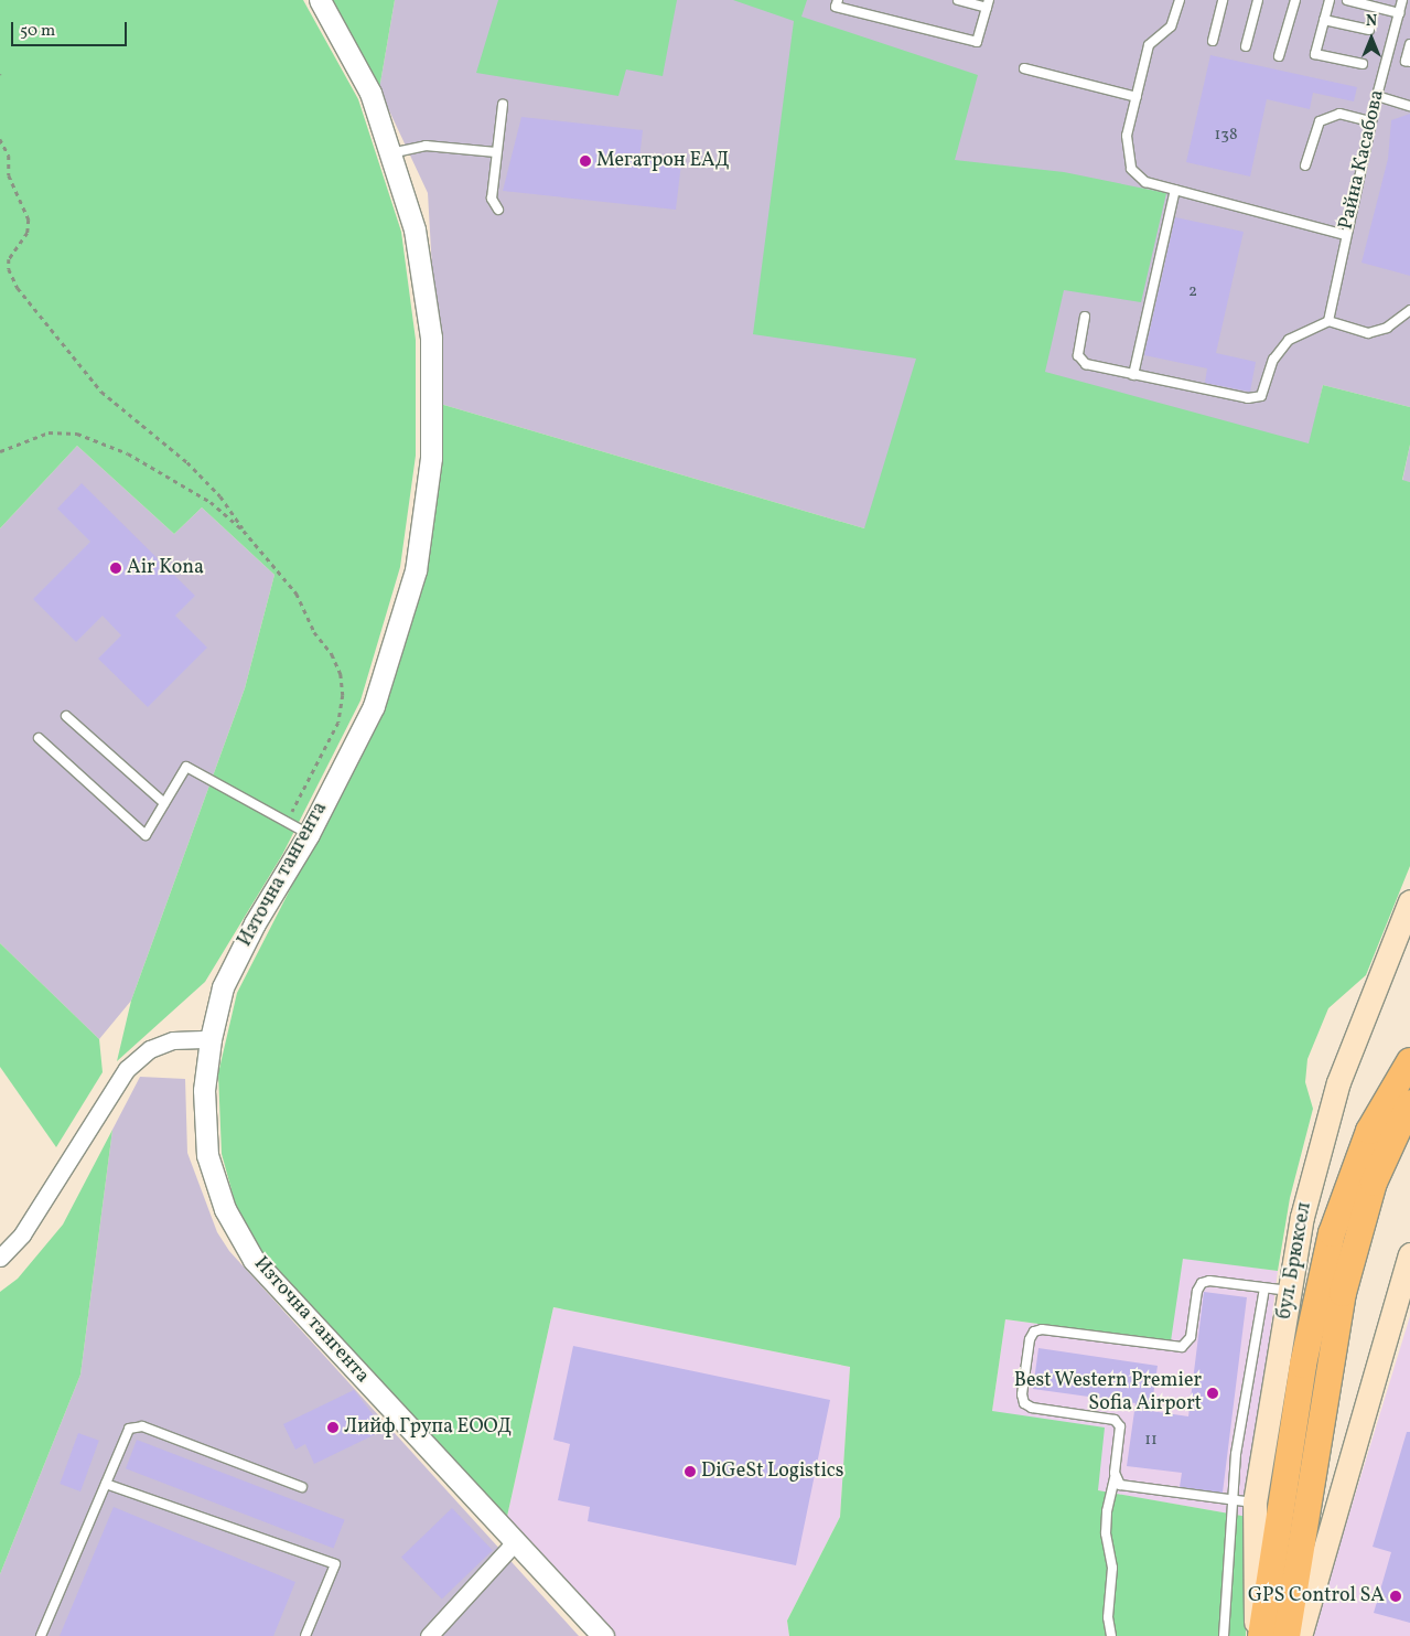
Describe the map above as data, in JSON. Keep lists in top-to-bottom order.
{
  "streets": {
    "main road": ["бул. Брюксел"],
    "street": ["Източна тангента"],
    "lane": ["Райна Касабова"]
  },
  "places": [
    "Мегатрон ЕАД",
    "Air Kona",
    "Best Western Premier Sofia Airport",
    "Лийф Група ЕООД",
    "DiGeSt Logistics",
    "GPS Control SA"
  ],
  "house_numbers": ["138", "2", "11"],
  "scale_bar": "50 m",
  "north": "top"
}
